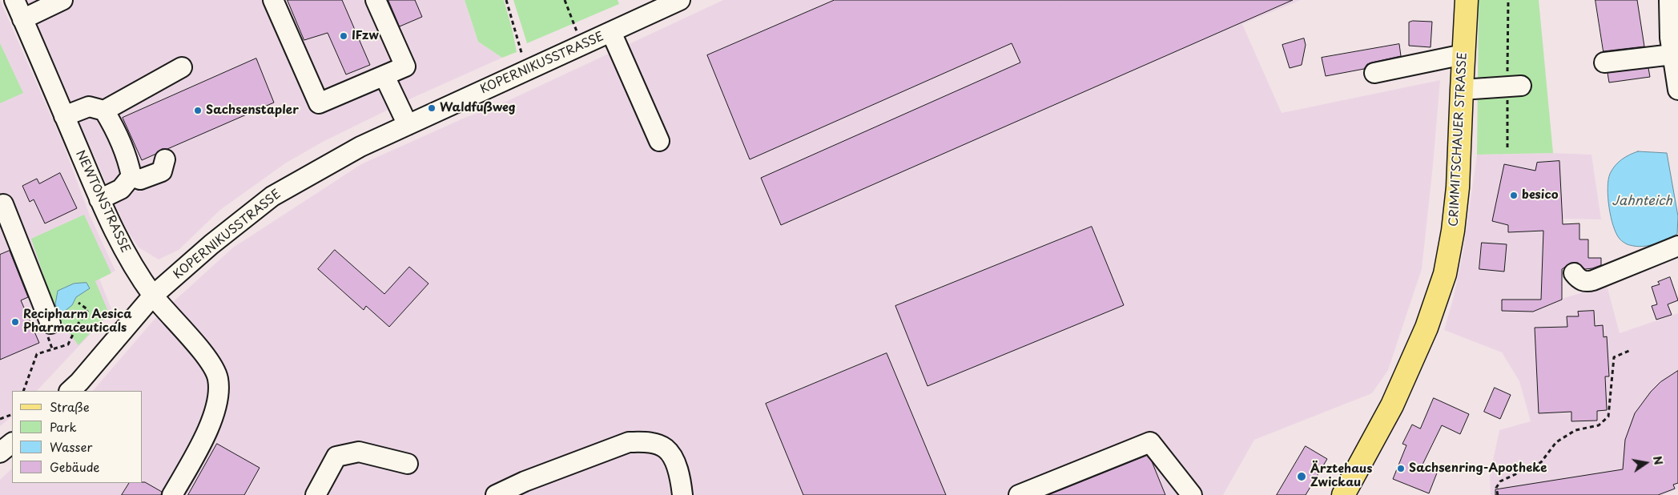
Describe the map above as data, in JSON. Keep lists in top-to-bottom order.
{
  "streets": {
    "main road": ["CRIMMITSCHAUER STRASSE"],
    "street": ["KOPERNIKUSSTRASSE", "NEWTONSTRASSE"]
  },
  "crossings": [
    ["KOPERNIKUSSTRASSE", "NEWTONSTRASSE"]
  ],
  "water": ["Jahnteich"],
  "places": [
    "IFzw",
    "Waldfußweg",
    "Sachsenstapler",
    "besico",
    "Recipharm Aesica Pharmaceuticals",
    "Sachsenring-Apotheke",
    "Ärztehaus Zwickau"
  ],
  "legend": [
    "Straße",
    "Park",
    "Wasser",
    "Gebäude"
  ],
  "north": "right"
}
